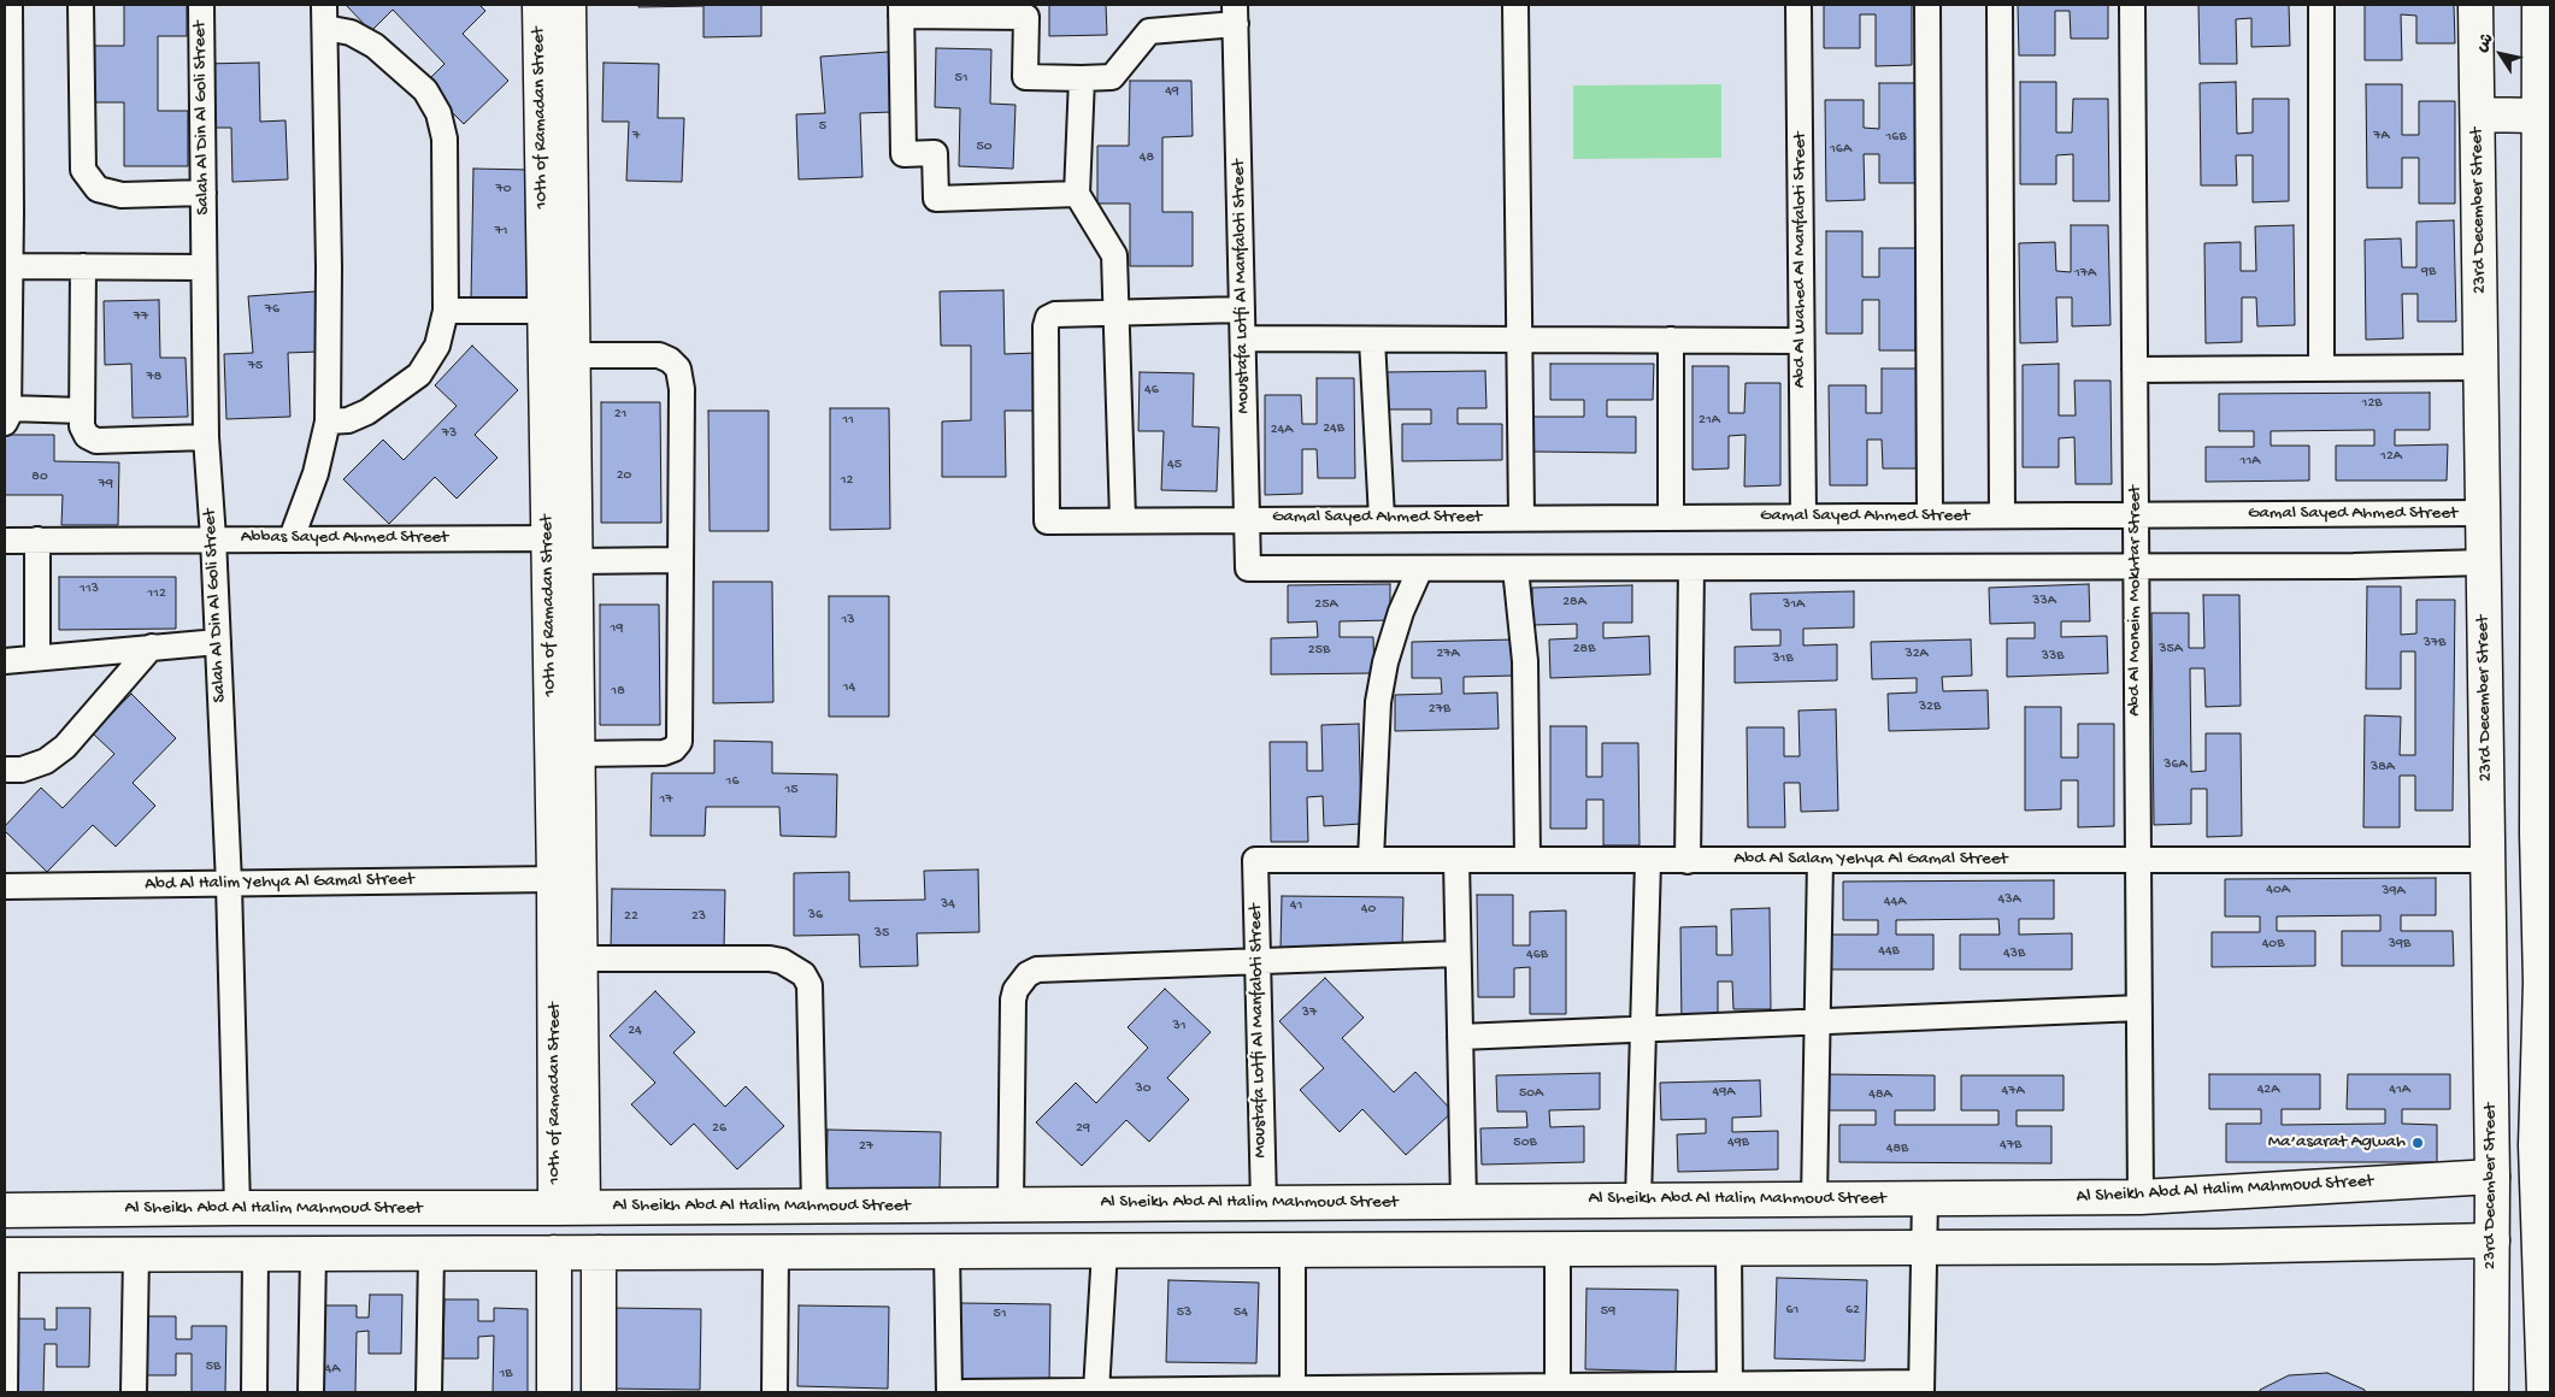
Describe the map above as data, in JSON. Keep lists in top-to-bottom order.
{
  "streets": {
    "street": [
      "Salah Al Din Al Goli Street",
      "10th of Ramadan Street",
      "23rd December Street",
      "Abd Al Wahed Al Manfaloti Street",
      "Moustafa Lotfi Al Manfaloti Street",
      "Gamal Sayed Ahmed Street",
      "Abbas Sayed Ahmed Street",
      "Abd Al Moneim Mokhtar Street",
      "Abd Al Salam Yehya Al Gamal Street",
      "Abd Al Halim Yehya Al Gamal Street",
      "Al Sheikh Abd Al Halim Mahmoud Street"
    ]
  },
  "crossings": [
    ["Salah Al Din Al Goli Street", "Abbas Sayed Ahmed Street"],
    ["Salah Al Din Al Goli Street", "Abd Al Halim Yehya Al Gamal Street"],
    ["Salah Al Din Al Goli Street", "Al Sheikh Abd Al Halim Mahmoud Street"],
    ["10th of Ramadan Street", "Abbas Sayed Ahmed Street"],
    ["10th of Ramadan Street", "Abd Al Halim Yehya Al Gamal Street"],
    ["10th of Ramadan Street", "Al Sheikh Abd Al Halim Mahmoud Street"],
    ["23rd December Street", "Gamal Sayed Ahmed Street"],
    ["23rd December Street", "Abd Al Salam Yehya Al Gamal Street"],
    ["23rd December Street", "Al Sheikh Abd Al Halim Mahmoud Street"],
    ["Abd Al Wahed Al Manfaloti Street", "Gamal Sayed Ahmed Street"],
    ["Moustafa Lotfi Al Manfaloti Street", "Gamal Sayed Ahmed Street"],
    ["Moustafa Lotfi Al Manfaloti Street", "Abd Al Salam Yehya Al Gamal Street"],
    ["Moustafa Lotfi Al Manfaloti Street", "Al Sheikh Abd Al Halim Mahmoud Street"],
    ["Gamal Sayed Ahmed Street", "Abd Al Moneim Mokhtar Street"],
    ["Abd Al Moneim Mokhtar Street", "Abd Al Salam Yehya Al Gamal Street"],
    ["Abd Al Moneim Mokhtar Street", "Al Sheikh Abd Al Halim Mahmoud Street"]
  ],
  "places": ["Ma’asarat Agwah"],
  "house_numbers": [
    "51",
    "49",
    "5",
    "7",
    "7A",
    "16B",
    "50",
    "16A",
    "48",
    "70",
    "71",
    "9B",
    "17A",
    "76",
    "77",
    "75",
    "78",
    "46",
    "12B",
    "21",
    "11",
    "21A",
    "24B",
    "24A",
    "73",
    "12A",
    "11A",
    "45",
    "20",
    "80",
    "12",
    "79",
    "113",
    "112",
    "33A",
    "28A",
    "25A",
    "31A",
    "13",
    "19",
    "37B",
    "28B",
    "35A",
    "25B",
    "27A",
    "32A",
    "33B",
    "31B",
    "14",
    "18",
    "32B",
    "27B",
    "36A",
    "38A",
    "16",
    "15",
    "17",
    "40A",
    "39A",
    "43A",
    "44A",
    "34",
    "41",
    "40",
    "36",
    "22",
    "23",
    "35",
    "40B",
    "39B",
    "44B",
    "43B",
    "46B",
    "37",
    "31",
    "24",
    "30",
    "42A",
    "41A",
    "47A",
    "49A",
    "50A",
    "48A",
    "26",
    "29",
    "50B",
    "49B",
    "47B",
    "27",
    "48B",
    "61",
    "62",
    "59",
    "53",
    "54",
    "51",
    "5B",
    "4A",
    "1B"
  ],
  "north": "top left"
}
